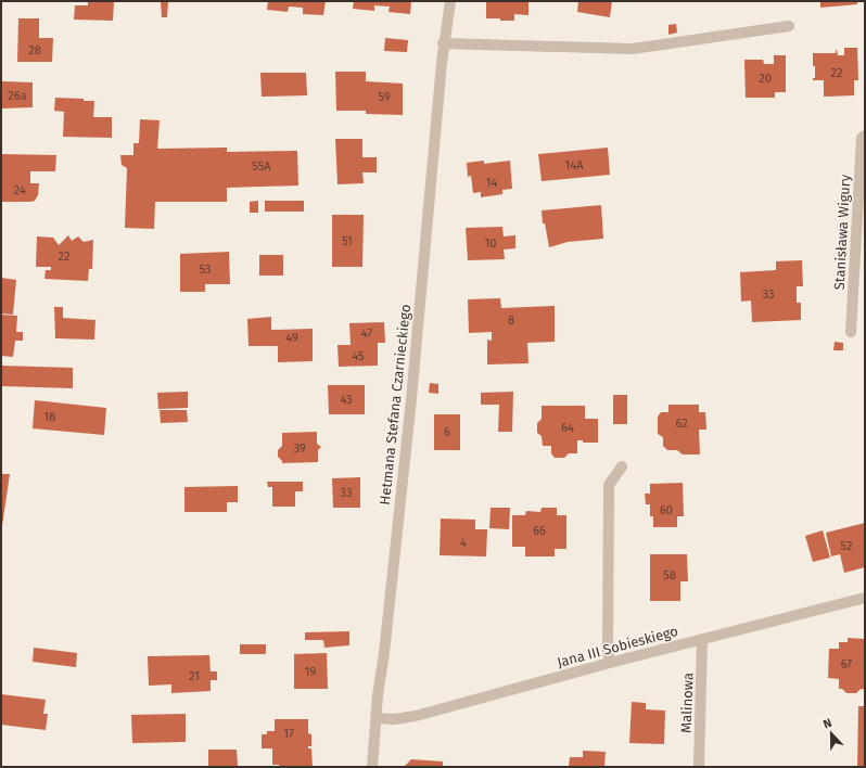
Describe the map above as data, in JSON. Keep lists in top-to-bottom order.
{
  "streets": {
    "street": [
      "Stanisława Wigury",
      "Hetmana Stefana Czarnieckiego",
      "Jana III Sobieskiego",
      "Malinowa"
    ]
  },
  "crossings": [
    ["Hetmana Stefana Czarnieckiego", "Jana III Sobieskiego"],
    ["Jana III Sobieskiego", "Malinowa"]
  ],
  "house_numbers": [
    "28",
    "22",
    "20",
    "26a",
    "59",
    "14A",
    "55A",
    "14",
    "24",
    "51",
    "10",
    "22",
    "53",
    "33",
    "8",
    "47",
    "49",
    "45",
    "43",
    "18",
    "62",
    "64",
    "6",
    "39",
    "33",
    "60",
    "66",
    "4",
    "52",
    "58",
    "67",
    "19",
    "21",
    "17"
  ],
  "north": "top"
}
